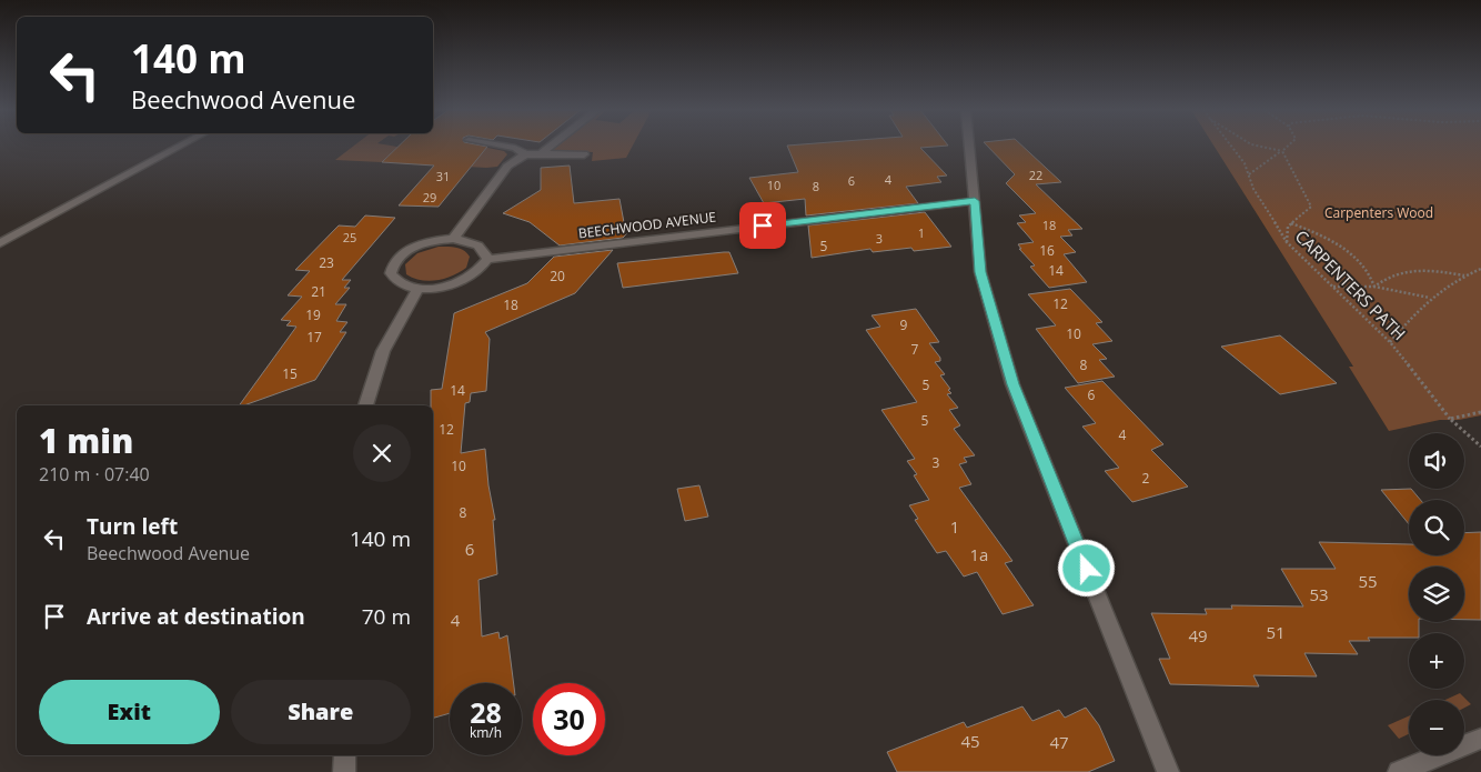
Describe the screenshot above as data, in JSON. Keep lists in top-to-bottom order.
{
  "streets": {
    "street": ["BEECHWOOD AVENUE"],
    "path": ["CARPENTERS PATH"]
  },
  "parks": ["Carpenters Wood"],
  "house_numbers": [
    "22",
    "31",
    "4",
    "6",
    "10",
    "8",
    "29",
    "18",
    "1",
    "25",
    "3",
    "5",
    "16",
    "23",
    "14",
    "20",
    "21",
    "12",
    "18",
    "19",
    "9",
    "10",
    "17",
    "7",
    "8",
    "15",
    "5",
    "14",
    "6",
    "5",
    "12",
    "4",
    "3",
    "10",
    "2",
    "8",
    "1",
    "6",
    "1a",
    "55",
    "53",
    "4",
    "51",
    "49",
    "45",
    "47"
  ],
  "page": {
    "turn": ["140 m", "Beechwood Avenue"],
    "heading": ["1 min", "210 m · 07:40"],
    "map_buttons": ["+", "−"],
    "list": [
      {
        "name": "Turn left",
        "note": "Beechwood Avenue",
        "value": "140 m"
      },
      {
        "name": "Arrive at destination",
        "value": "70 m"
      }
    ],
    "buttons": ["Exit", "Share"],
    "speed": "28 km/h",
    "limit": "30"
  }
}
